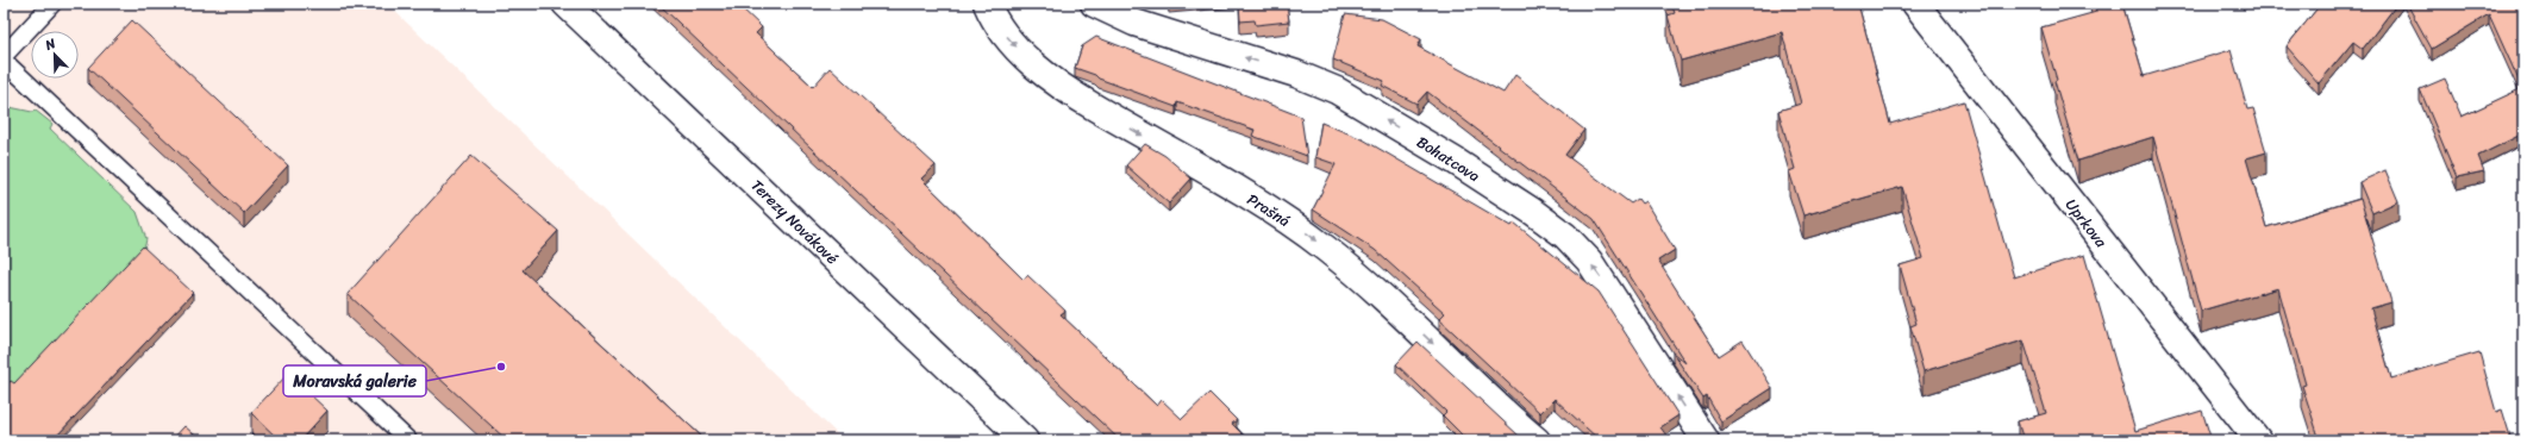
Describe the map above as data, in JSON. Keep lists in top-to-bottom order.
{
  "streets": {
    "street": [
      "Bohatcova",
      "Prašná",
      "Terezy Novákové",
      "Uprkova"
    ]
  },
  "one_way": ["Bohatcova", "Prašná"],
  "places": ["Moravská galerie"],
  "north": "top left"
}
